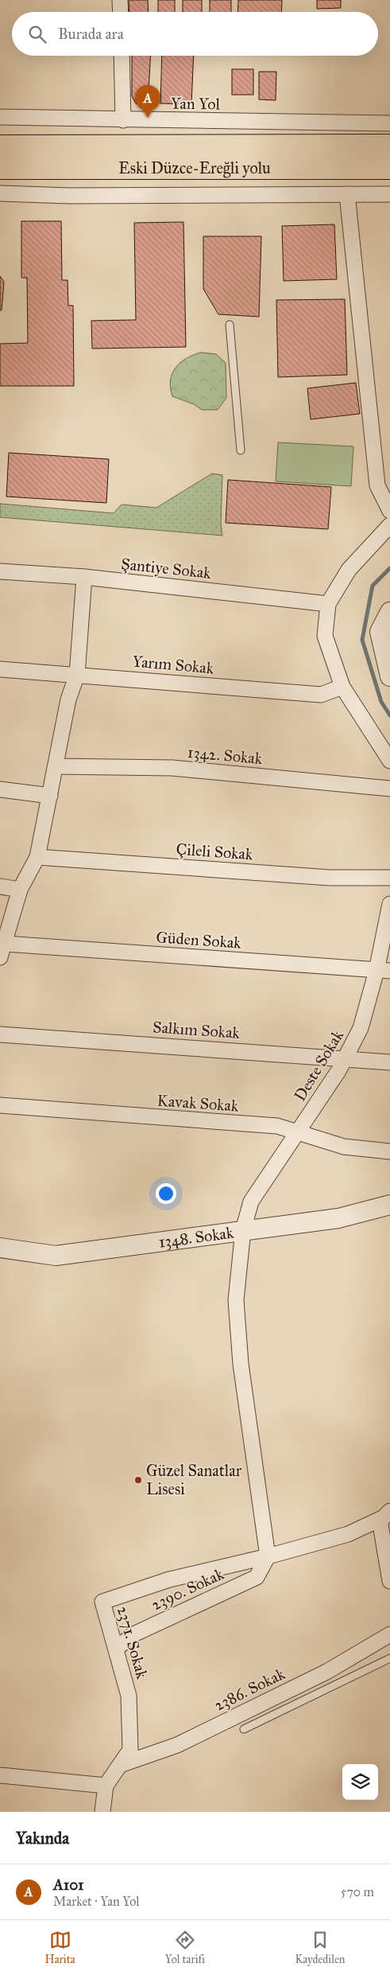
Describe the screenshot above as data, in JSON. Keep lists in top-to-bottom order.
{
  "streets": {
    "main road": ["Eski Düzce-Ereğli yolu"],
    "street": [
      "Yan Yol",
      "Şantiye Sokak",
      "Yarım Sokak",
      "1342. Sokak",
      "Çileli Sokak",
      "Güden Sokak",
      "Salkım Sokak",
      "Deste Sokak",
      "Kavak Sokak",
      "1348. Sokak",
      "2390. Sokak",
      "2371. Sokak",
      "2386. Sokak"
    ]
  },
  "crossings": [
    ["Güden Sokak", "Deste Sokak"],
    ["Salkım Sokak", "Deste Sokak"],
    ["Deste Sokak", "Kavak Sokak"],
    ["Deste Sokak", "1348. Sokak"],
    ["Deste Sokak", "2390. Sokak"],
    ["Deste Sokak", "2371. Sokak"],
    ["2390. Sokak", "2371. Sokak"],
    ["2371. Sokak", "2386. Sokak"]
  ],
  "places": ["Güzel Sanatlar Lisesi"],
  "page": {
    "search": "Burada ara",
    "pins": "A",
    "heading": "Yakında",
    "list": [
      {
        "mark": "A",
        "name": "A101",
        "note": "Market · Yan Yol",
        "value": "570 m"
      }
    ],
    "nav": ["Harita", "Yol tarifi", "Kaydedilen"]
  }
}
